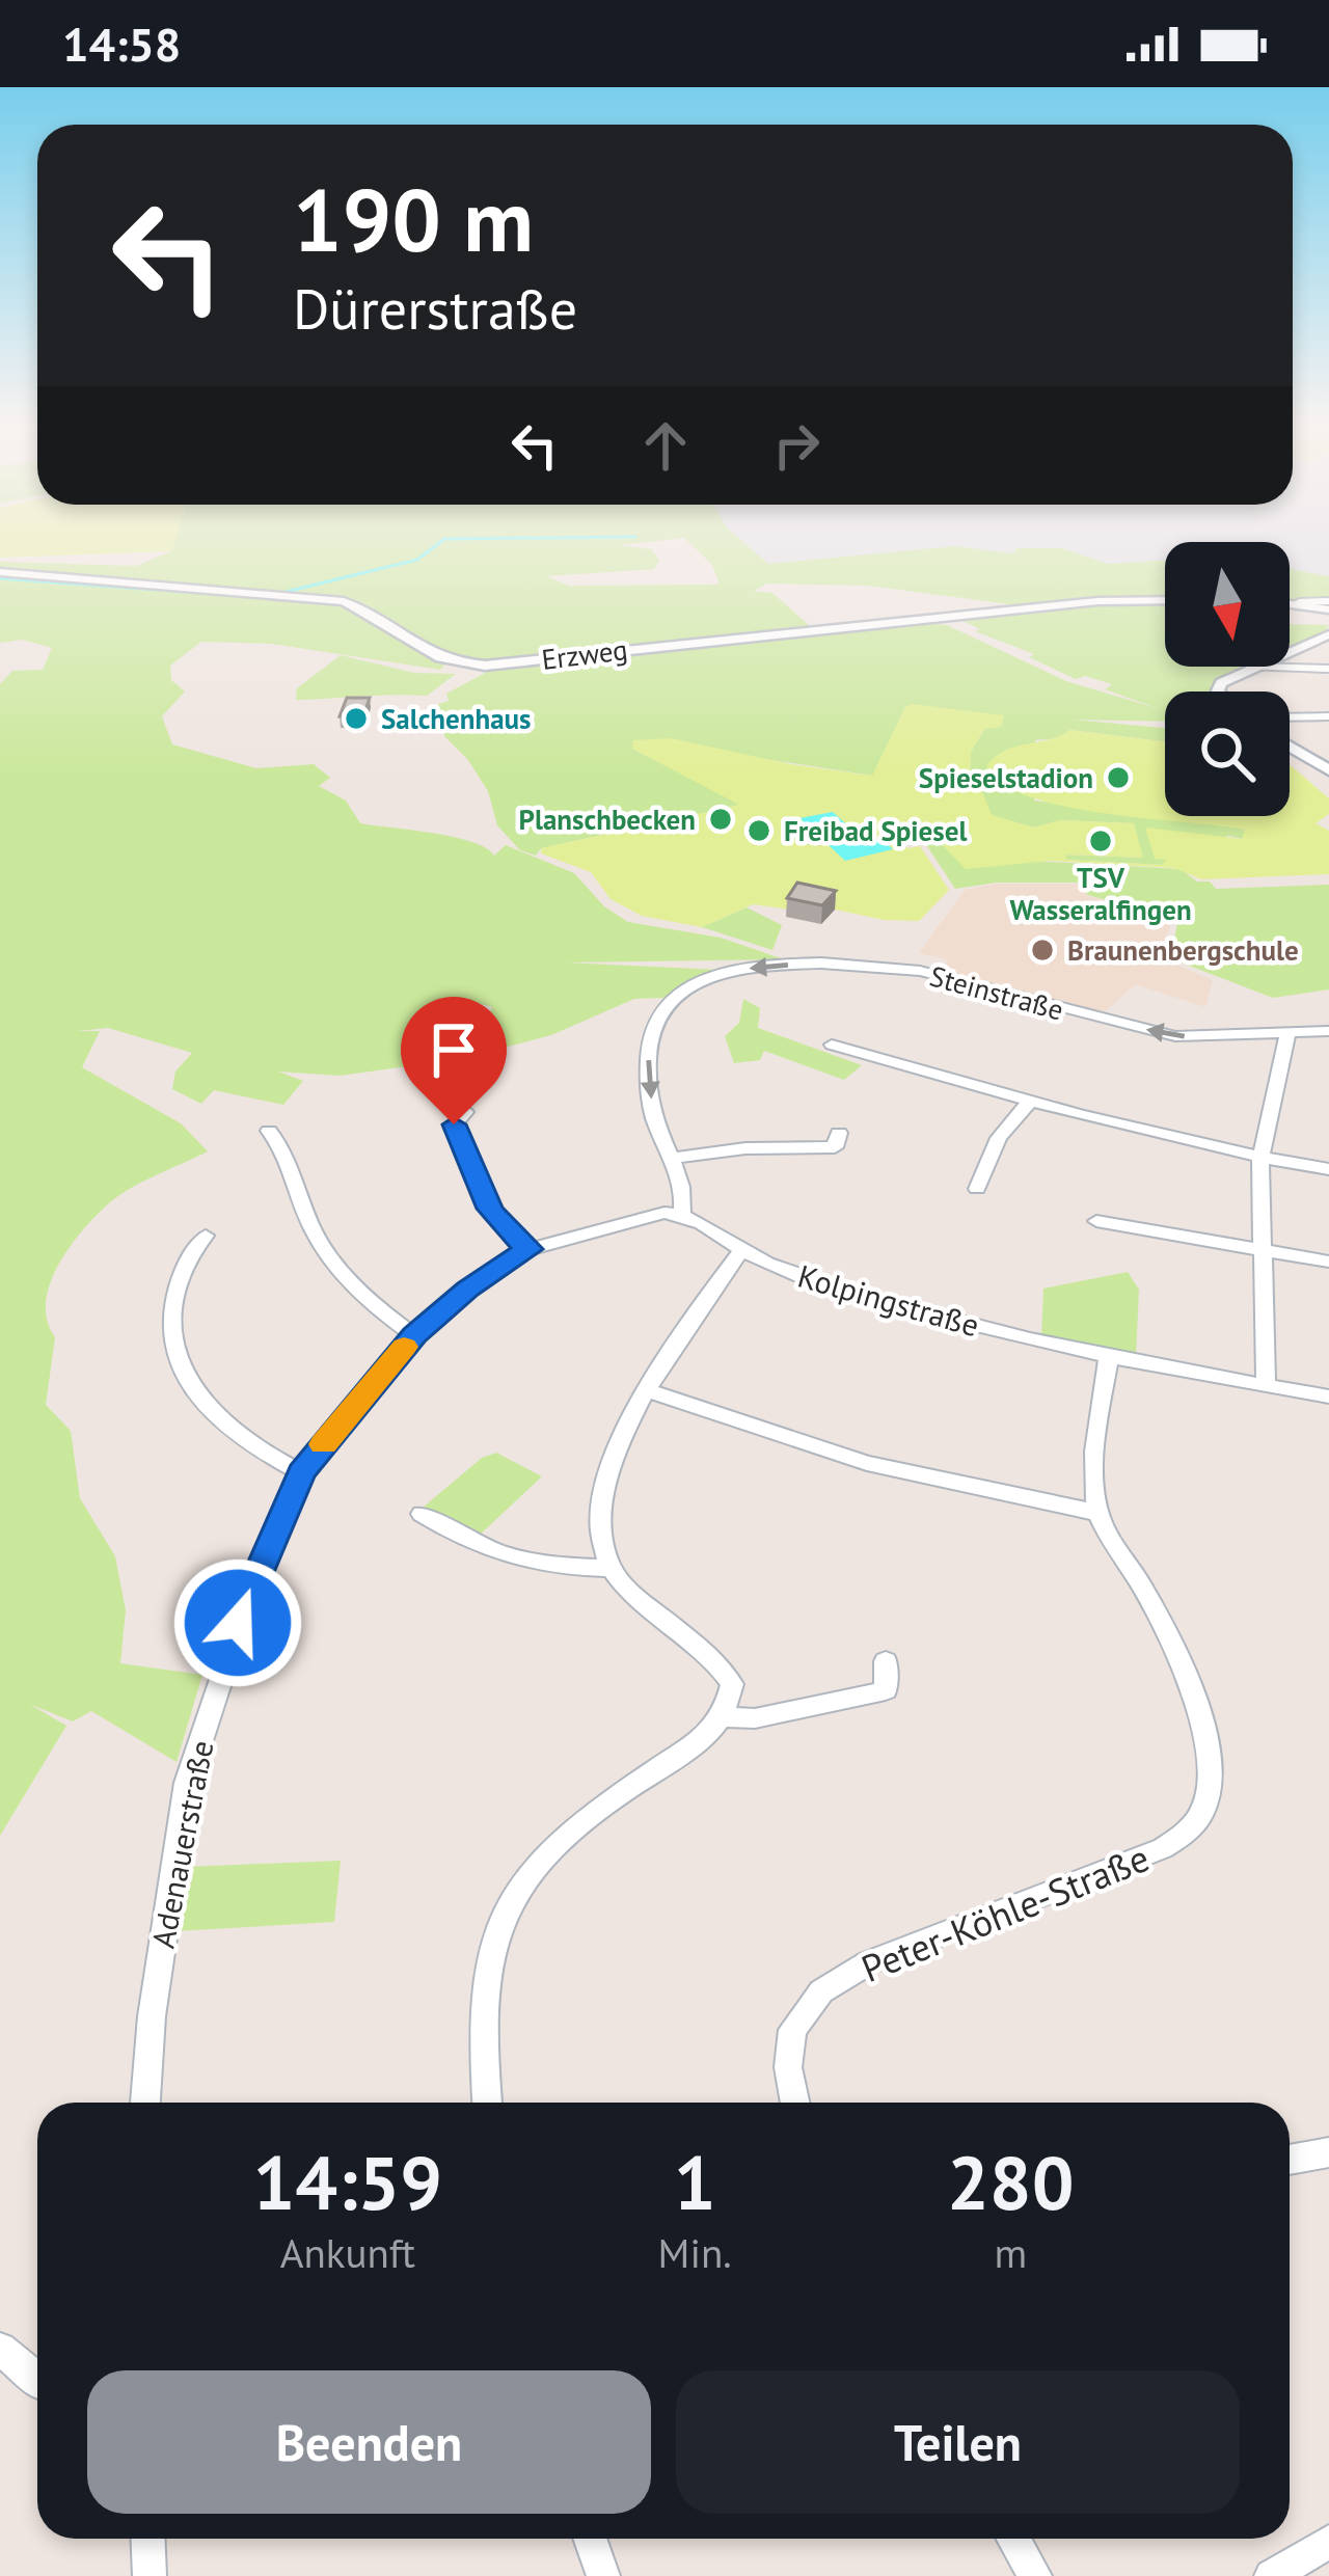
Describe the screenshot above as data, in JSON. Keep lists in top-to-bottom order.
{
  "streets": {
    "street": [
      "Erzweg",
      "Steinstraße",
      "Kolpingstraße",
      "Adenauerstraße",
      "Peter-Köhle-Straße"
    ]
  },
  "crossings": [
    ["Kolpingstraße", "Adenauerstraße"],
    ["Kolpingstraße", "Peter-Köhle-Straße"]
  ],
  "places": [
    "Salchenhaus",
    "Spieselstadion",
    "Planschbecken",
    "Freibad Spiesel",
    "TSV Wasseralfingen",
    "Braunenbergschule"
  ],
  "north": "bottom",
  "page": {
    "status": "14:58",
    "turn": ["190 m", "Dürerstraße"],
    "eta": [
      "14:59",
      "Ankunft",
      "1",
      "Min.",
      "280",
      "m"
    ],
    "buttons": ["Beenden", "Teilen"]
  }
}
